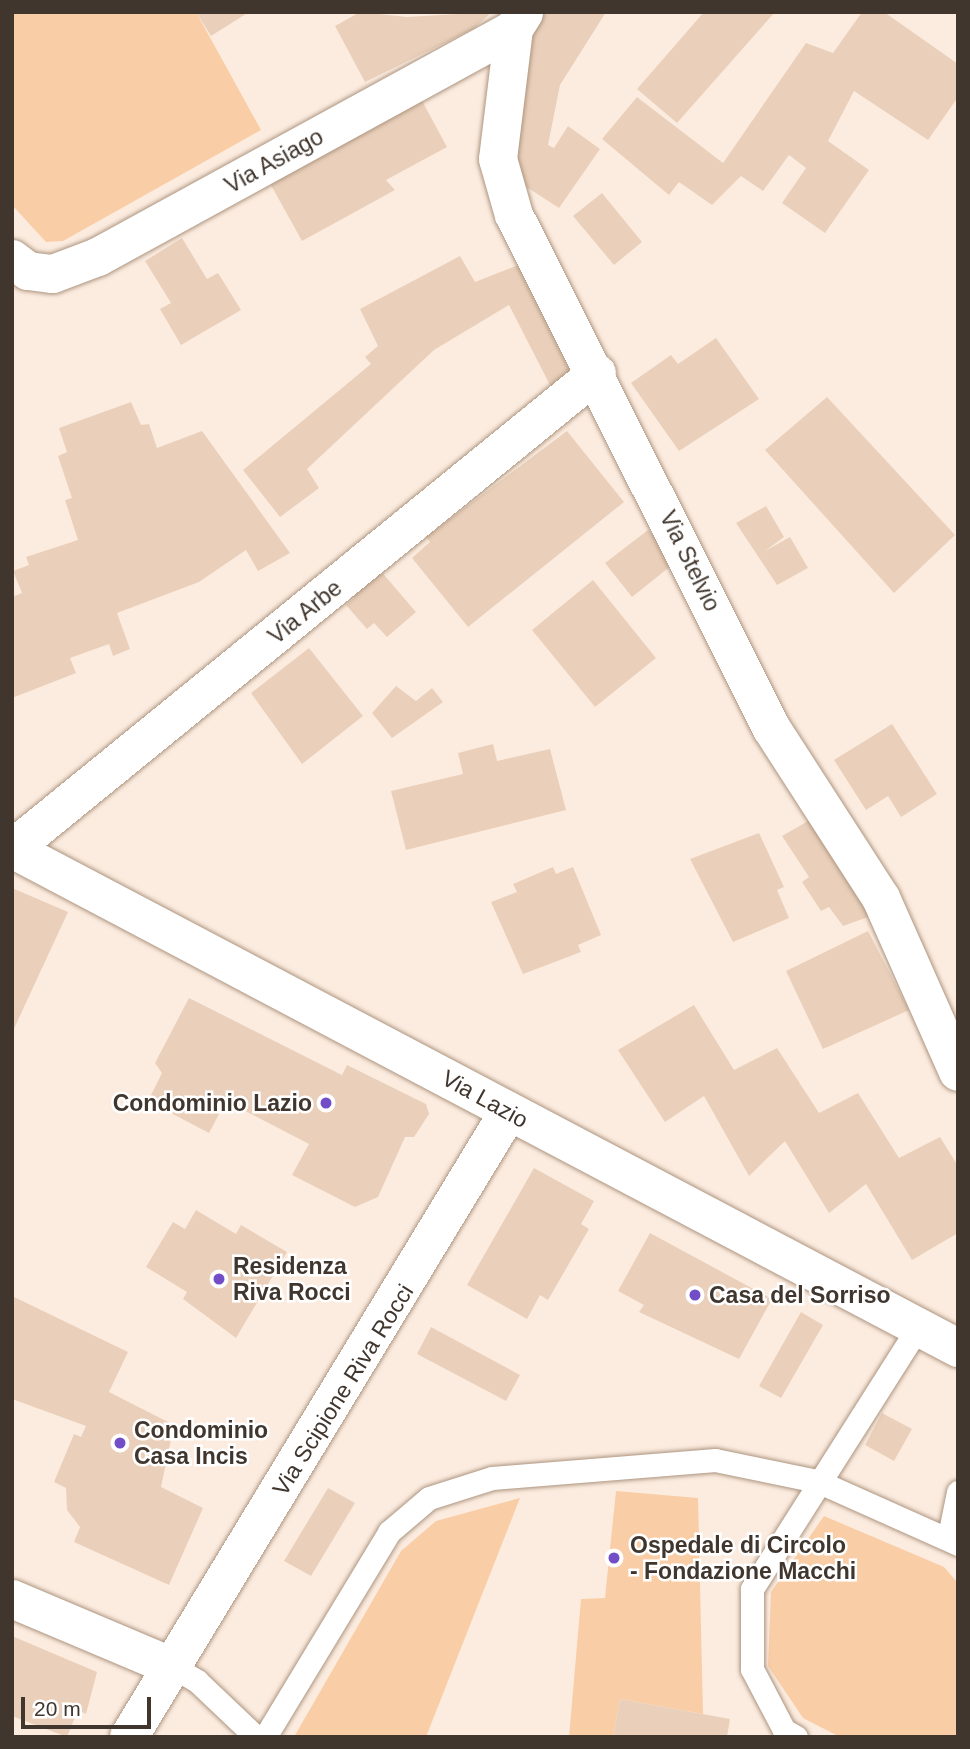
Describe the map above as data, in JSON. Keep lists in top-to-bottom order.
{
  "streets": {
    "street": [
      "Via Asiago",
      "Via Stelvio",
      "Via Arbe",
      "Via Lazio",
      "Via Scipione Riva Rocci"
    ]
  },
  "crossings": [
    ["Via Asiago", "Via Stelvio"],
    ["Via Stelvio", "Via Arbe"],
    ["Via Arbe", "Via Lazio"],
    ["Via Lazio", "Via Scipione Riva Rocci"]
  ],
  "places": [
    "Condominio Lazio",
    "Residenza Riva Rocci",
    "Casa del Sorriso",
    "Condominio Casa Incis",
    "Ospedale di Circolo - Fondazione Macchi"
  ],
  "scale_bar": "20 m"
}
